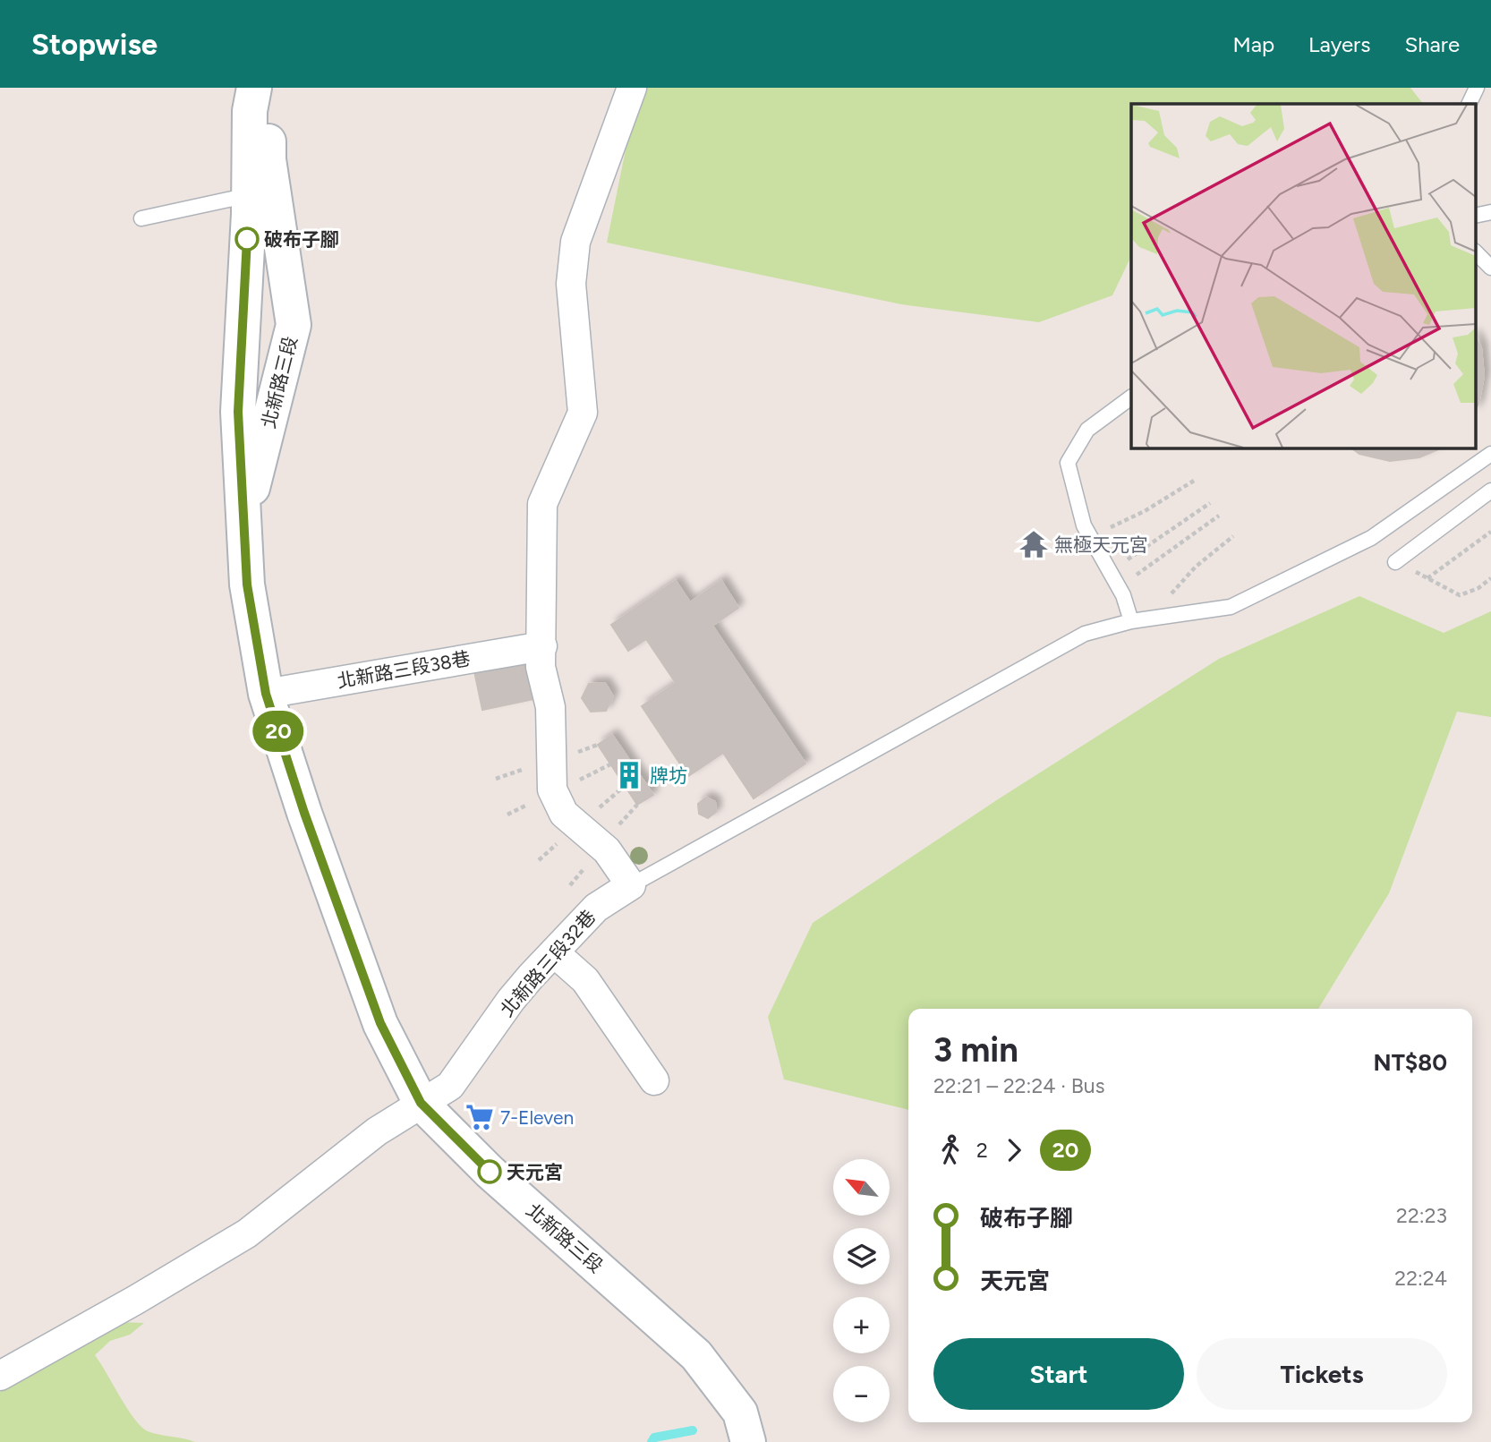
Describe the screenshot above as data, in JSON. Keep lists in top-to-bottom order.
{
  "streets": {
    "main road": ["北新路三段"],
    "street": ["北新路三段38巷", "北新路三段32巷"]
  },
  "crossings": [
    ["北新路三段", "北新路三段38巷"],
    ["北新路三段", "北新路三段32巷"]
  ],
  "places": {
    "other": ["破布子腳", "天元宮"],
    "temple": ["無極天元宮"],
    "building": ["牌坊"],
    "supermarket": ["7-Eleven"]
  },
  "lines": ["bus line 20"],
  "north": "top left",
  "page": {
    "header": "Stopwise",
    "nav": ["Map", "Layers", "Share"],
    "on_map": "20",
    "heading": ["3 min", "22:21 – 22:24 · Bus", "NT$80"],
    "legs": ["2", "20"],
    "map_buttons": ["+", "−"],
    "list": [
      {
        "name": "破布子腳",
        "value": "22:23"
      },
      {
        "name": "天元宮",
        "value": "22:24"
      }
    ],
    "buttons": ["Start", "Tickets"]
  }
}
